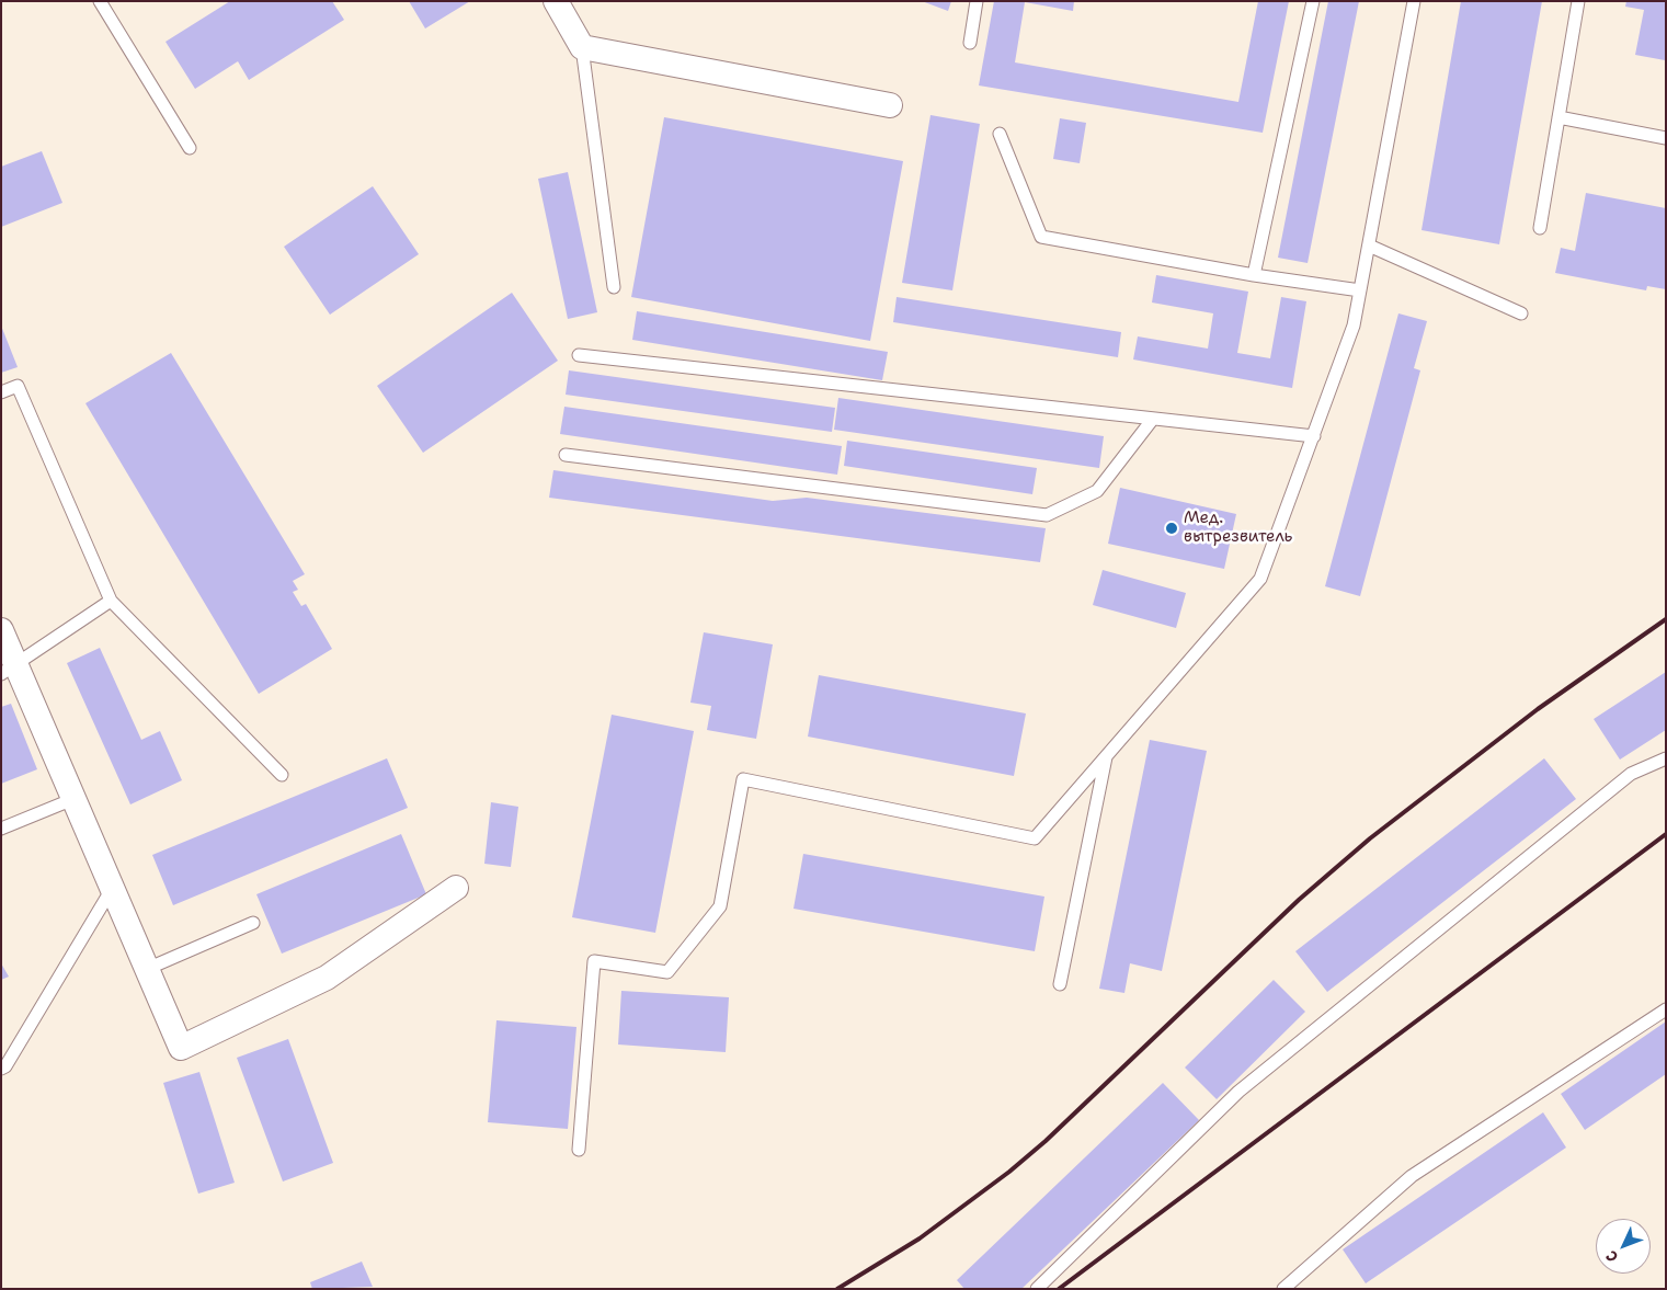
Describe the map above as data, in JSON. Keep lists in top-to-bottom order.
{
  "places": ["Мед. вытрезвитель"],
  "north": "bottom left"
}
